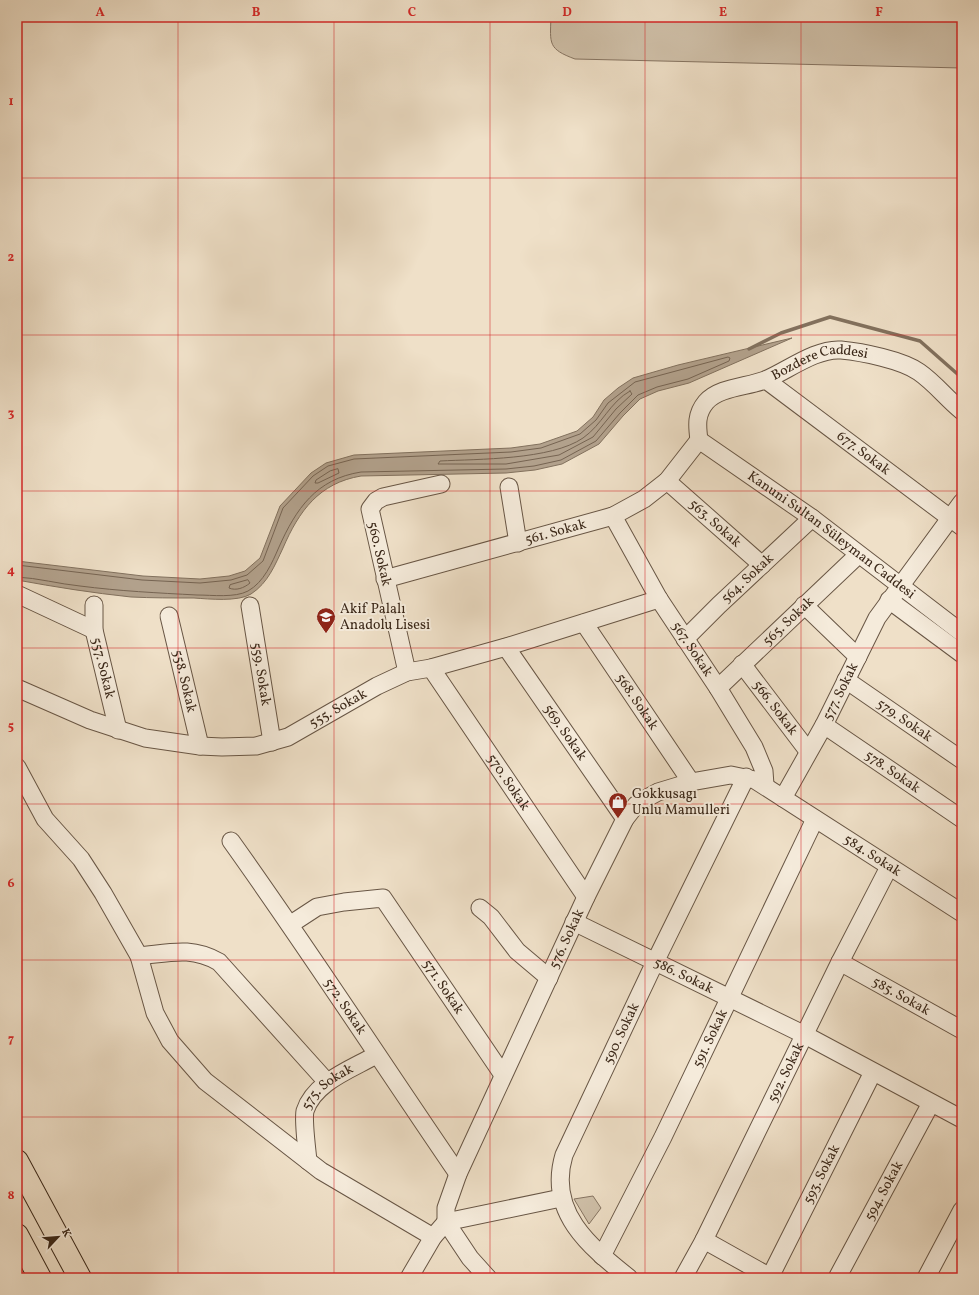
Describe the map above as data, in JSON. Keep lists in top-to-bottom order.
{
  "streets": {
    "street": [
      "Bozdere Caddesi",
      "677. Sokak",
      "563. Sokak",
      "561. Sokak",
      "Kanuni Sultan Süleyman Caddesi",
      "560. Sokak",
      "564. Sokak",
      "565. Sokak",
      "567. Sokak",
      "557. Sokak",
      "559. Sokak",
      "558. Sokak",
      "577. Sokak",
      "568. Sokak",
      "555. Sokak",
      "566. Sokak",
      "579. Sokak",
      "569. Sokak",
      "578. Sokak",
      "570. Sokak",
      "584. Sokak",
      "576. Sokak",
      "586. Sokak",
      "571. Sokak",
      "585. Sokak",
      "572. Sokak",
      "590. Sokak",
      "591. Sokak",
      "592. Sokak",
      "575. Sokak",
      "593. Sokak",
      "594. Sokak"
    ]
  },
  "crossings": [
    ["Bozdere Caddesi", "677. Sokak"],
    ["Bozdere Caddesi", "561. Sokak"],
    ["Bozdere Caddesi", "Kanuni Sultan Süleyman Caddesi"],
    ["677. Sokak", "577. Sokak"],
    ["563. Sokak", "561. Sokak"],
    ["563. Sokak", "564. Sokak"],
    ["561. Sokak", "Kanuni Sultan Süleyman Caddesi"],
    ["561. Sokak", "560. Sokak"],
    ["561. Sokak", "567. Sokak"],
    ["Kanuni Sultan Süleyman Caddesi", "564. Sokak"],
    ["Kanuni Sultan Süleyman Caddesi", "565. Sokak"],
    ["Kanuni Sultan Süleyman Caddesi", "577. Sokak"],
    ["560. Sokak", "555. Sokak"],
    ["564. Sokak", "567. Sokak"],
    ["565. Sokak", "567. Sokak"],
    ["565. Sokak", "566. Sokak"],
    ["567. Sokak", "555. Sokak"],
    ["567. Sokak", "576. Sokak"],
    ["557. Sokak", "555. Sokak"],
    ["559. Sokak", "555. Sokak"],
    ["558. Sokak", "555. Sokak"],
    ["577. Sokak", "566. Sokak"],
    ["577. Sokak", "579. Sokak"],
    ["577. Sokak", "578. Sokak"],
    ["577. Sokak", "584. Sokak"],
    ["577. Sokak", "576. Sokak"],
    ["568. Sokak", "555. Sokak"],
    ["568. Sokak", "576. Sokak"],
    ["555. Sokak", "569. Sokak"],
    ["555. Sokak", "570. Sokak"],
    ["569. Sokak", "576. Sokak"],
    ["570. Sokak", "576. Sokak"],
    ["584. Sokak", "576. Sokak"],
    ["584. Sokak", "591. Sokak"],
    ["584. Sokak", "592. Sokak"],
    ["576. Sokak", "586. Sokak"],
    ["576. Sokak", "571. Sokak"],
    ["576. Sokak", "572. Sokak"],
    ["576. Sokak", "590. Sokak"],
    ["586. Sokak", "590. Sokak"],
    ["586. Sokak", "591. Sokak"],
    ["586. Sokak", "592. Sokak"],
    ["586. Sokak", "593. Sokak"],
    ["586. Sokak", "594. Sokak"],
    ["571. Sokak", "572. Sokak"],
    ["585. Sokak", "592. Sokak"],
    ["572. Sokak", "575. Sokak"],
    ["590. Sokak", "591. Sokak"]
  ],
  "places": {
    "school or university": ["Akif Palalı Anadolu Lisesi"],
    "shop": ["Gokkusagı Unlu Mamulleri"]
  },
  "north": "top right",
  "grid": {
    "columns": [
      "A",
      "B",
      "C",
      "D",
      "E",
      "F"
    ],
    "rows": [
      "1",
      "2",
      "3",
      "4",
      "5",
      "6",
      "7",
      "8"
    ]
  }
}
